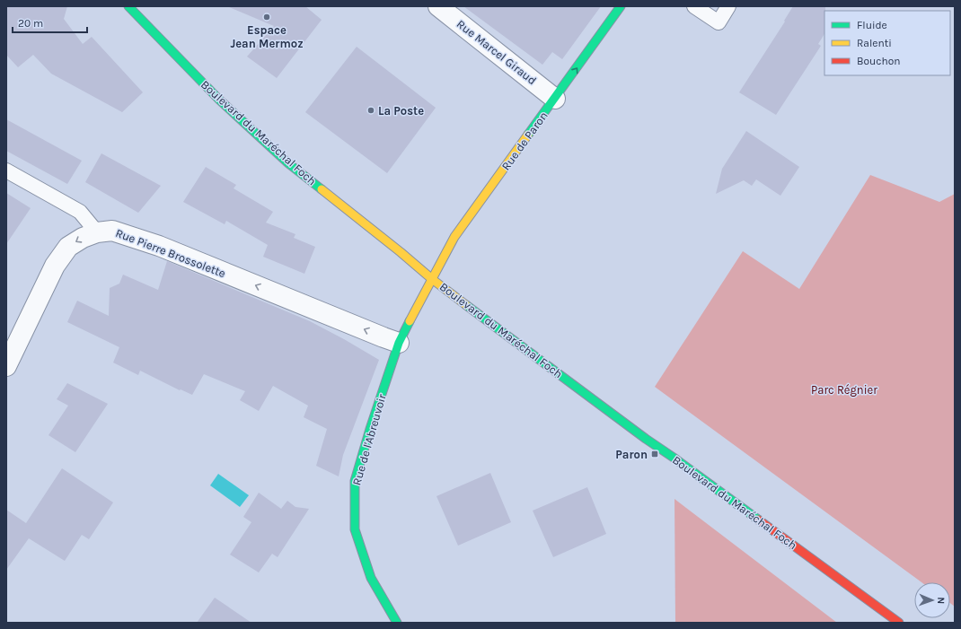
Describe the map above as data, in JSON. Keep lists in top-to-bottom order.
{
  "streets": {
    "street": [
      "Rue Marcel Giraud",
      "Boulevard du Maréchal Foch",
      "Rue de Paron",
      "Rue Pierre Brossolette",
      "Rue de l'Abreuvoir"
    ]
  },
  "crossings": [
    ["Rue Marcel Giraud", "Rue de Paron"],
    ["Boulevard du Maréchal Foch", "Rue de Paron"],
    ["Boulevard du Maréchal Foch", "Rue de l'Abreuvoir"],
    ["Rue de Paron", "Rue de l'Abreuvoir"],
    ["Rue Pierre Brossolette", "Rue de l'Abreuvoir"]
  ],
  "one_way": ["Rue Pierre Brossolette"],
  "parks": ["Parc Régnier"],
  "places": {
    "other": ["Espace Jean Mermoz", "La Poste"],
    "transit": ["Paron"]
  },
  "legend": ["Fluide", "Ralenti", "Bouchon"],
  "scale_bar": "20 m",
  "north": "right"
}
